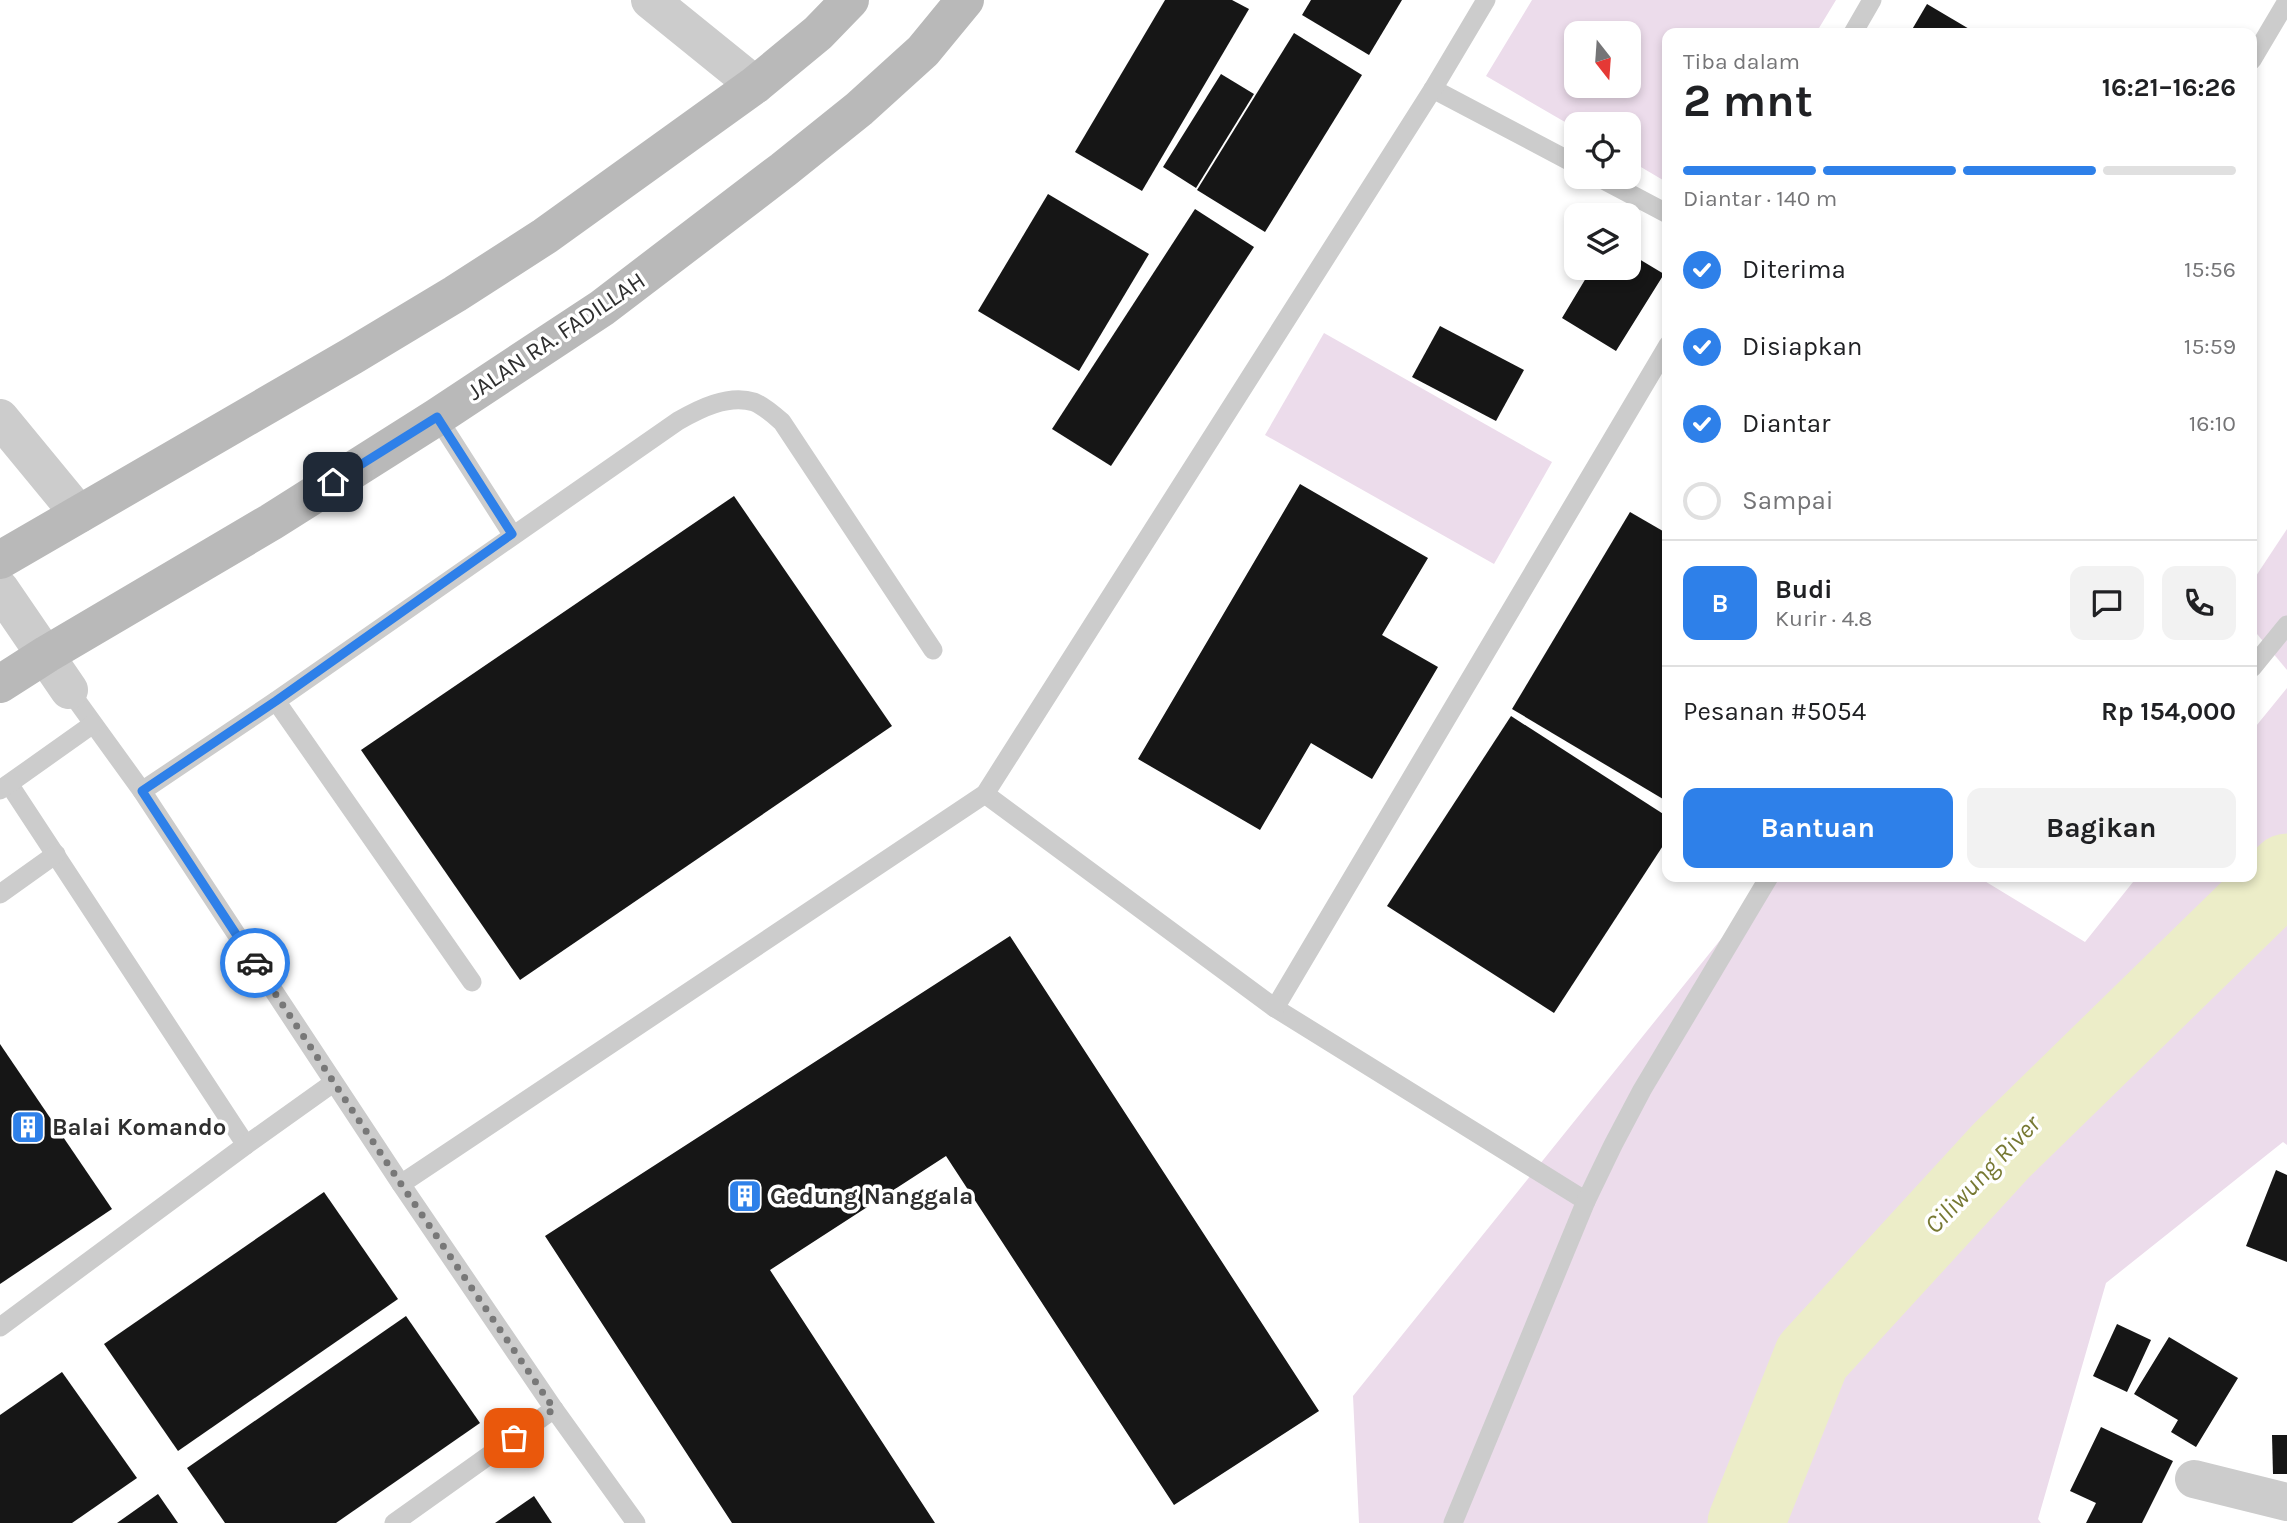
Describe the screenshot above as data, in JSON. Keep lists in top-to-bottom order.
{
  "streets": {
    "main road": ["JALAN RA. FADILLAH"]
  },
  "water": ["Ciliwung River"],
  "places": {
    "building": ["Balai Komando", "Gedung Nanggala"]
  },
  "north": "bottom",
  "page": {
    "heading": ["2 mnt", "Tiba dalam", "16:21–16:26"],
    "panel": [
      "Budi",
      "Kurir · 4.8",
      "Pesanan #5054",
      "Rp 154,000"
    ],
    "bar": "Diantar · 140 m",
    "list": [
      ["Diterima", "15:56"],
      ["Disiapkan", "15:59"],
      ["Diantar", "16:10"],
      "Sampai"
    ],
    "round": "B",
    "buttons": ["Bantuan", "Bagikan"]
  }
}
